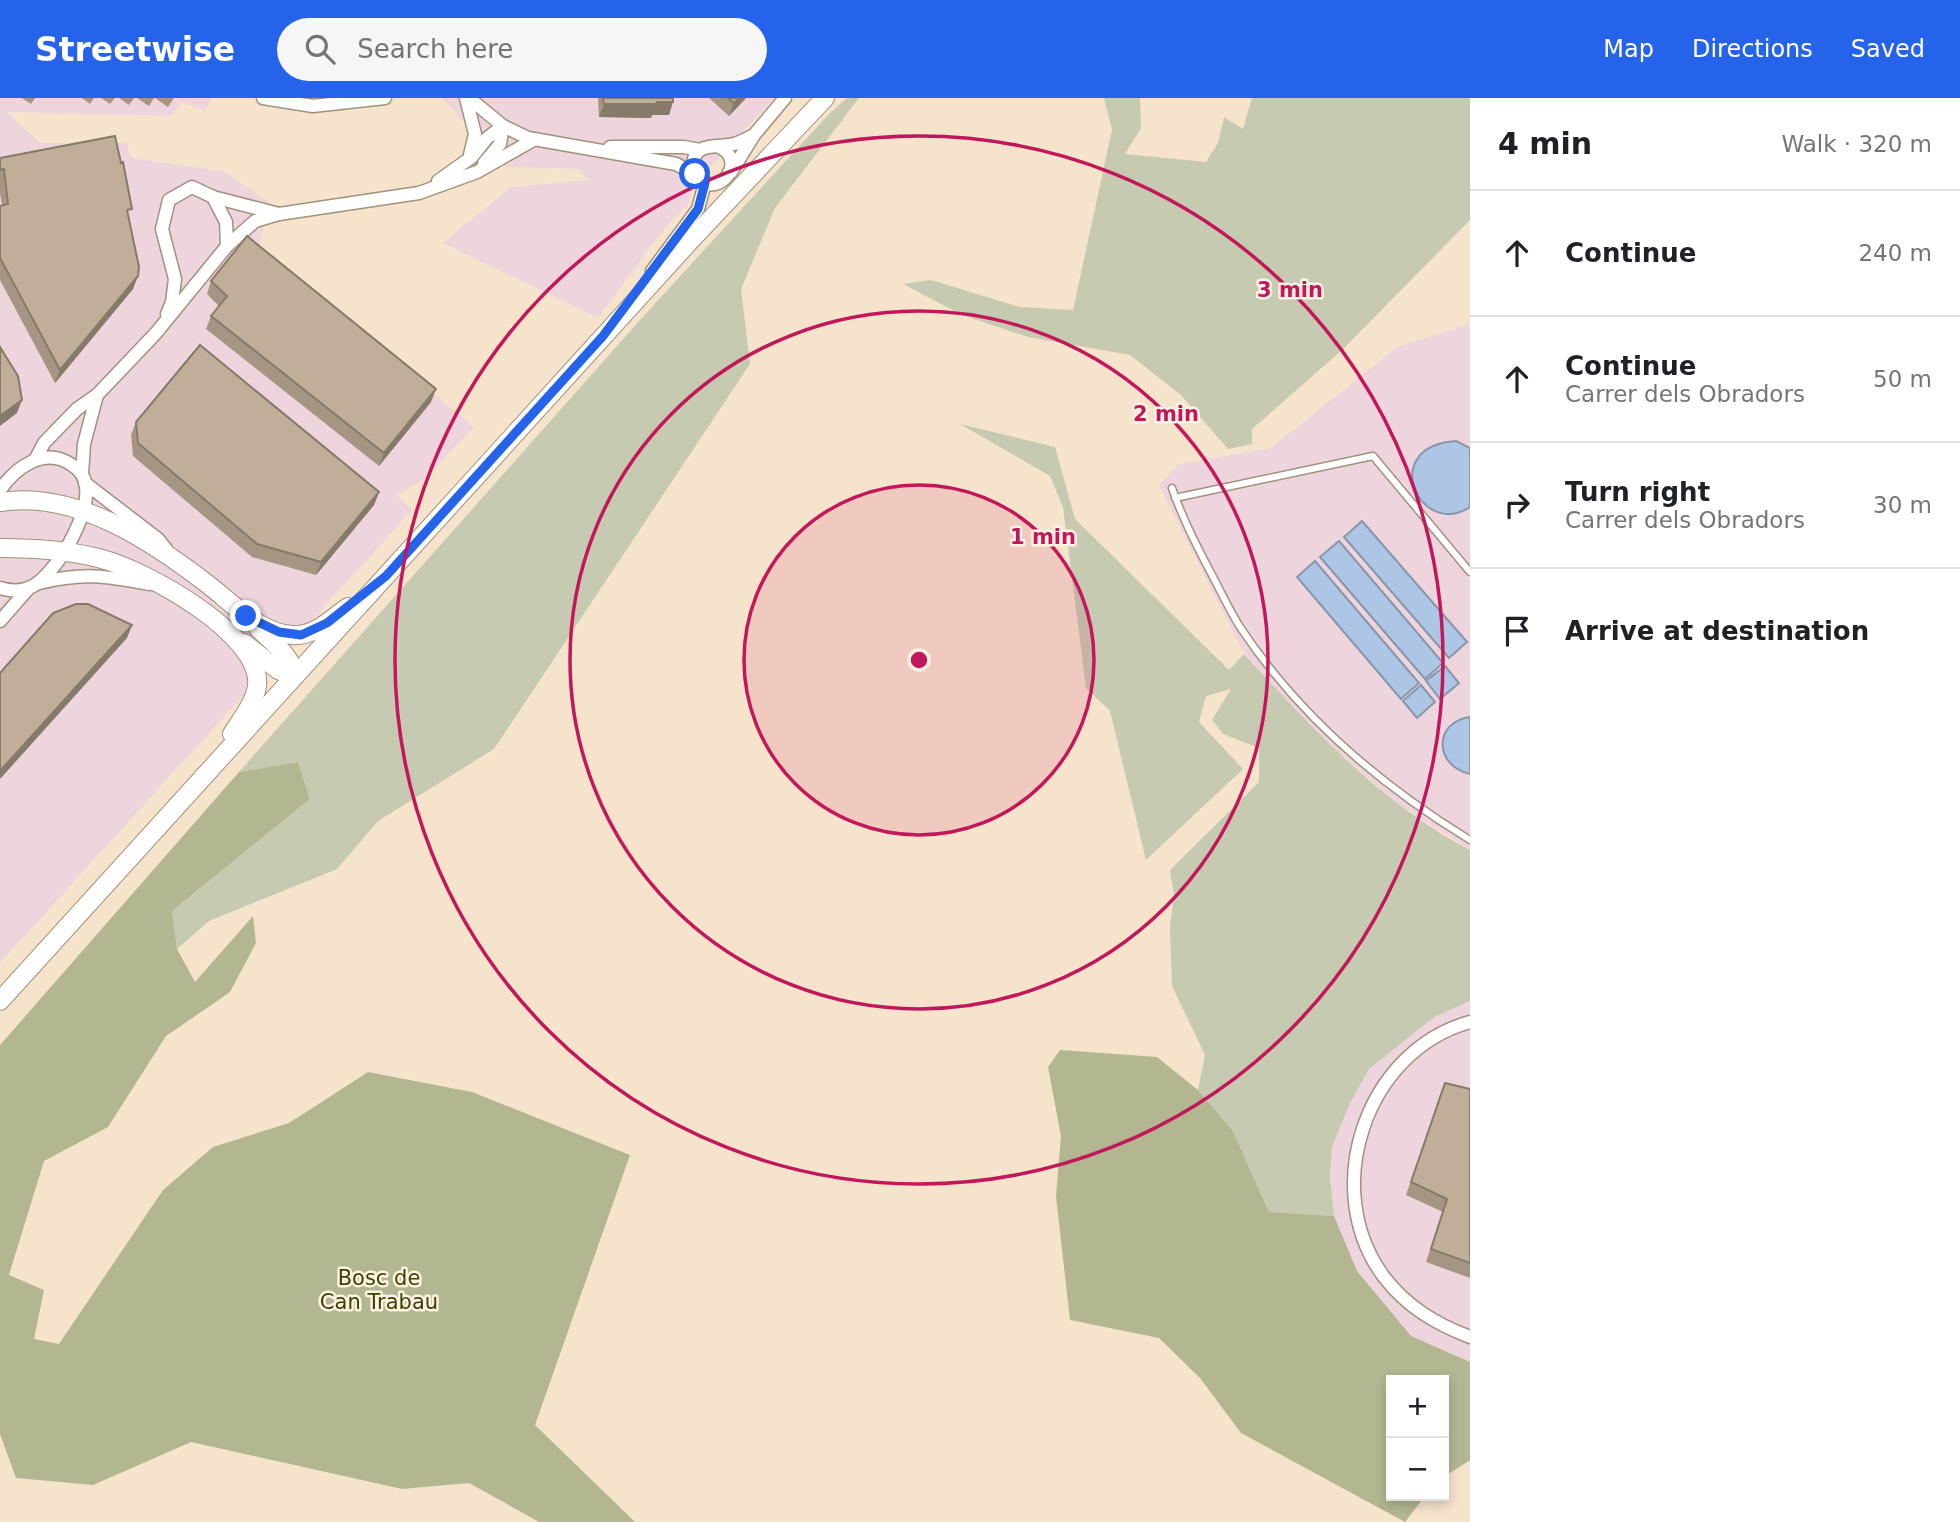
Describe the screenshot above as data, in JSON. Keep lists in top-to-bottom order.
{
  "parks": ["Bosc de Can Trabau"],
  "page": {
    "header": "Streetwise",
    "search": "Search here",
    "nav": ["Map", "Directions", "Saved"],
    "heading": ["4 min", "Walk · 320 m"],
    "list": [
      ["Continue", "240 m"],
      ["Continue", "Carrer dels Obradors", "50 m"],
      ["Turn right", "Carrer dels Obradors", "30 m"],
      "Arrive at destination"
    ],
    "map_buttons": ["+", "−"]
  },
  "rings": ["3 min", "2 min", "1 min"]
}
